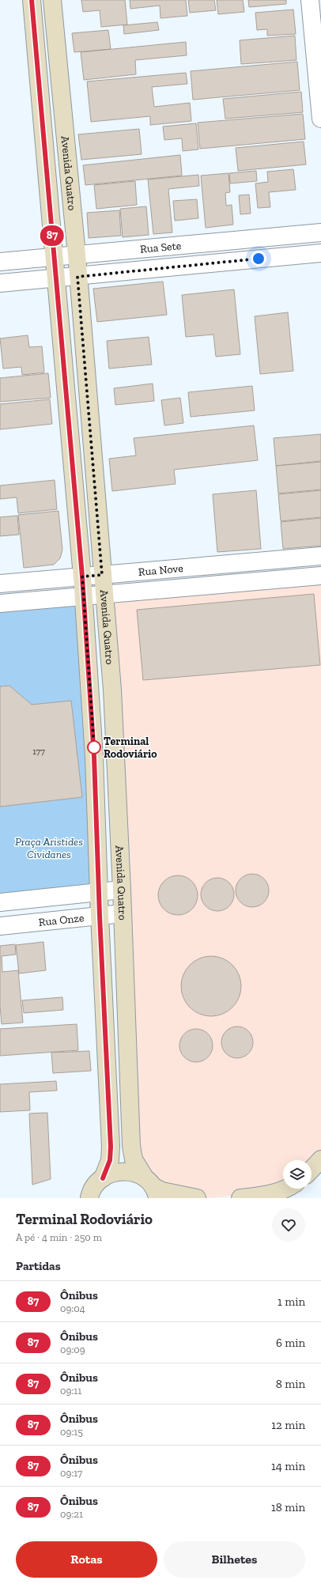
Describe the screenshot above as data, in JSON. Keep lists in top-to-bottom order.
{
  "streets": {
    "main road": ["Avenida Quatro"],
    "street": ["Rua Sete", "Rua Nove", "Rua Onze"]
  },
  "crossings": [
    ["Avenida Quatro", "Rua Sete"],
    ["Avenida Quatro", "Rua Nove"],
    ["Avenida Quatro", "Rua Onze"]
  ],
  "parks": ["Praça Aristides Cividanes"],
  "places": ["Terminal Rodoviário"],
  "lines": ["bus line 87"],
  "house_numbers": ["177"],
  "page": {
    "on_map": "87",
    "heading": [
      ["Terminal Rodoviário", "A pé · 4 min · 250 m"],
      "Partidas"
    ],
    "list": [
      {
        "mark": "87",
        "name": "Ônibus",
        "note": "09:04",
        "value": "1 min"
      },
      {
        "mark": "87",
        "name": "Ônibus",
        "note": "09:09",
        "value": "6 min"
      },
      {
        "mark": "87",
        "name": "Ônibus",
        "note": "09:11",
        "value": "8 min"
      },
      {
        "mark": "87",
        "name": "Ônibus",
        "note": "09:15",
        "value": "12 min"
      },
      {
        "mark": "87",
        "name": "Ônibus",
        "note": "09:17",
        "value": "14 min"
      },
      {
        "mark": "87",
        "name": "Ônibus",
        "note": "09:21",
        "value": "18 min"
      }
    ],
    "buttons": ["Rotas", "Bilhetes"]
  }
}
